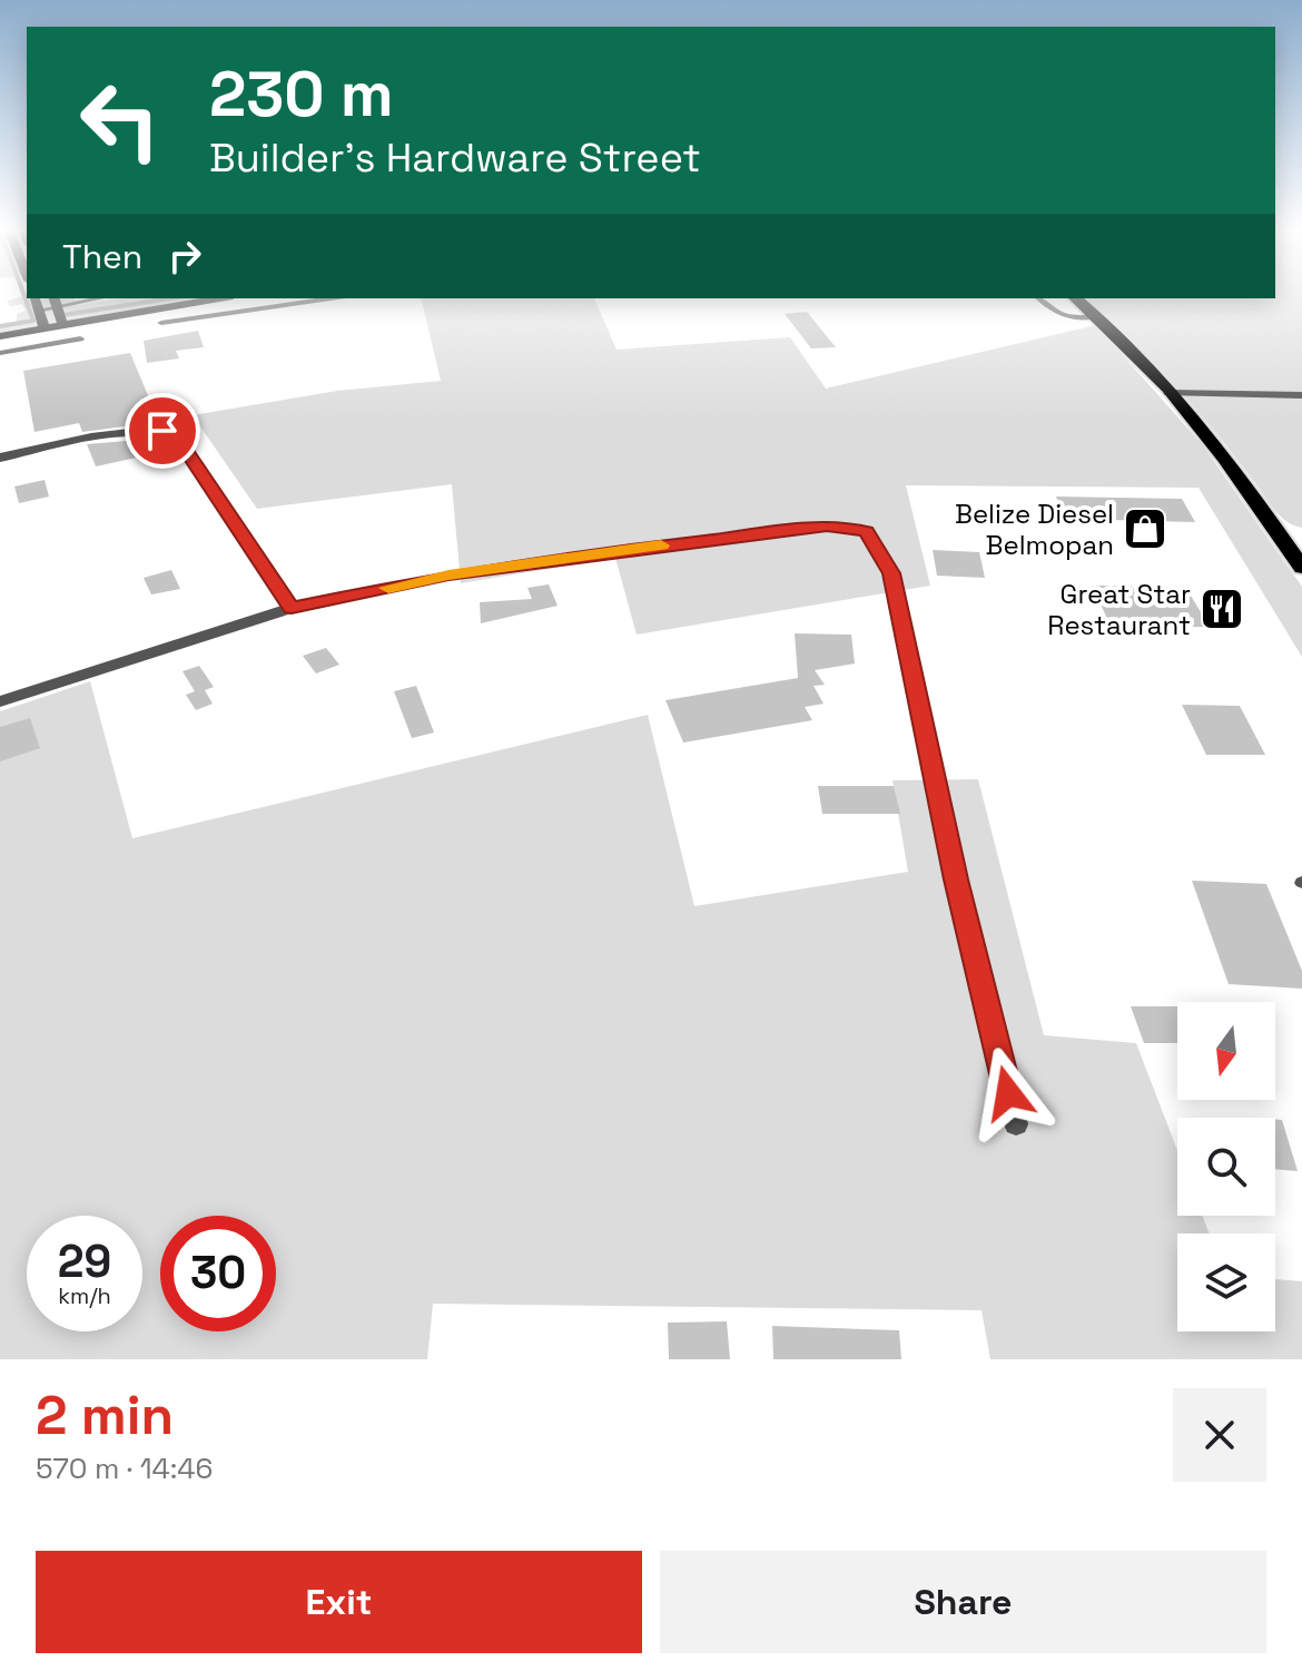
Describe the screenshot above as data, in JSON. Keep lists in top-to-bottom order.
{
  "places": {
    "shop": ["Belize Diesel Belmopan"],
    "restaurant": ["Great Star Restaurant"]
  },
  "north": "bottom",
  "page": {
    "turn": ["230 m", "Builder's Hardware Street"],
    "then": "Then",
    "speed": "29 km/h",
    "limit": "30",
    "heading": ["2 min", "570 m · 14:46"],
    "buttons": ["Exit", "Share"]
  }
}
